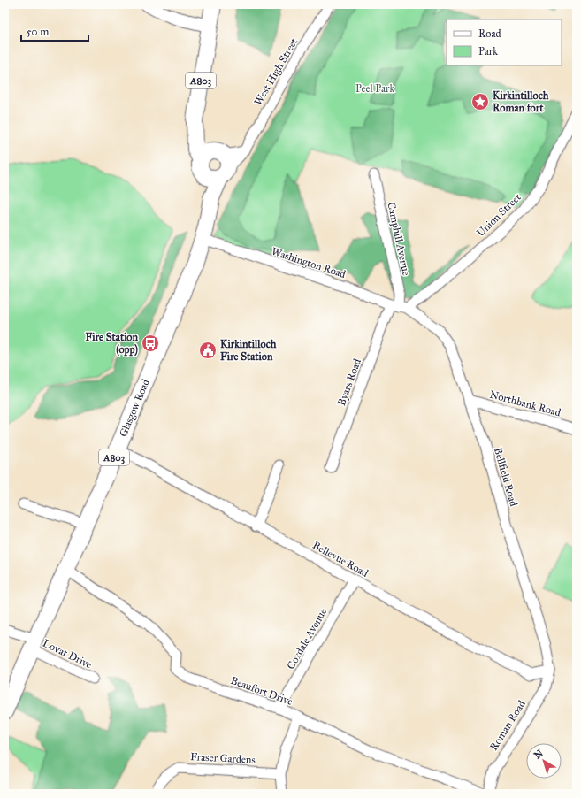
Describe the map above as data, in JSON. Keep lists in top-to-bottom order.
{
  "streets": {
    "main road": ["A803", "Glasgow Road"],
    "street": [
      "West High Street",
      "Union Street",
      "Camphill Avenue",
      "Washington Road",
      "Byars Road",
      "Northbank Road",
      "Bellfield Road",
      "Bellevue Road",
      "Coxdale Avenue",
      "Lovat Drive",
      "Beaufort Drive",
      "Roman Road",
      "Fraser Gardens"
    ]
  },
  "crossings": [
    ["West High Street", "A803"],
    ["West High Street", "Glasgow Road"],
    ["A803", "Glasgow Road"],
    ["Union Street", "Camphill Avenue"],
    ["Union Street", "Washington Road"],
    ["Union Street", "Byars Road"],
    ["Union Street", "Bellfield Road"],
    ["Camphill Avenue", "Washington Road"],
    ["Camphill Avenue", "Byars Road"],
    ["Camphill Avenue", "Bellfield Road"],
    ["Washington Road", "Byars Road"],
    ["Washington Road", "Glasgow Road"],
    ["Washington Road", "Bellfield Road"],
    ["Byars Road", "Bellfield Road"],
    ["Northbank Road", "Bellfield Road"],
    ["Glasgow Road", "Lovat Drive"],
    ["Glasgow Road", "Beaufort Drive"],
    ["Bellfield Road", "Bellevue Road"],
    ["Bellfield Road", "Roman Road"],
    ["Bellevue Road", "Coxdale Avenue"],
    ["Bellevue Road", "Roman Road"],
    ["Coxdale Avenue", "Beaufort Drive"]
  ],
  "parks": ["Peel Park"],
  "places": {
    "place": ["Kirkintilloch Roman fort"],
    "bus stop": ["Fire Station (opp)"],
    "public building": ["Kirkintilloch Fire Station"]
  },
  "legend": ["Road", "Park"],
  "scale_bar": "50 m",
  "north": "top left"
}
